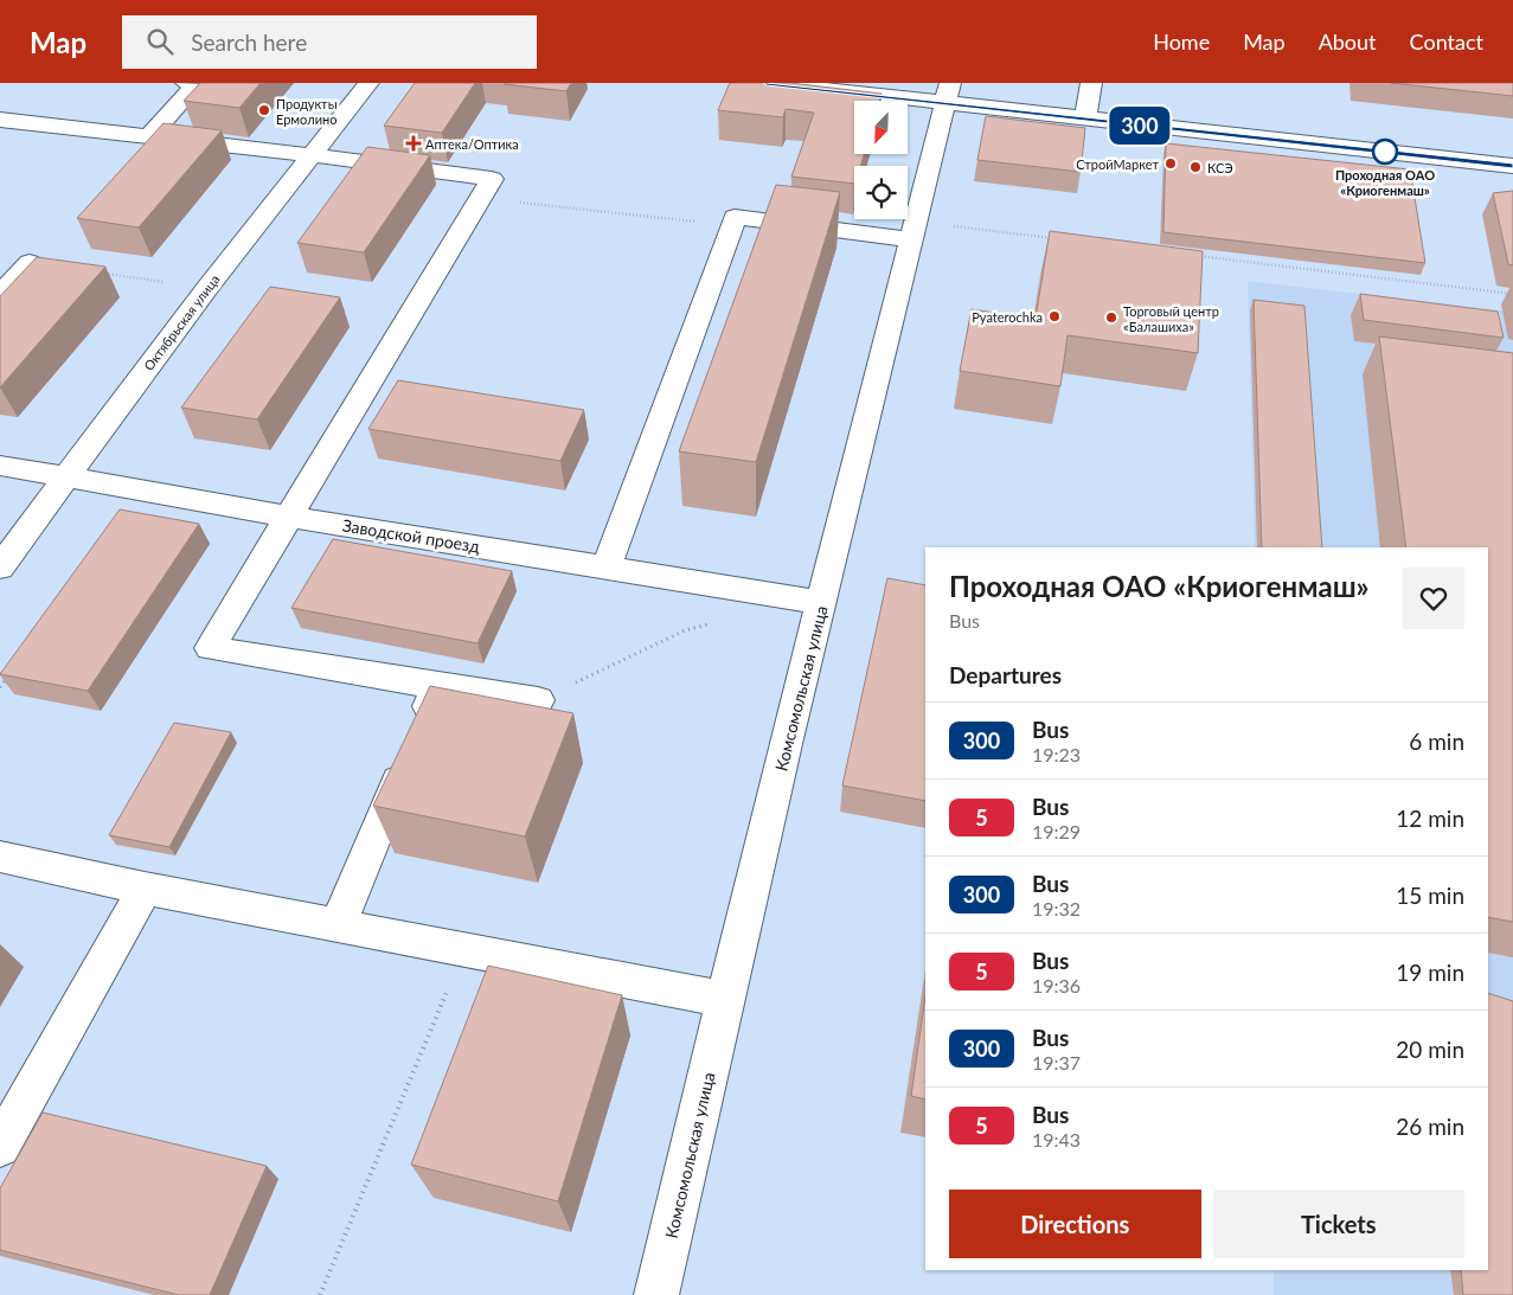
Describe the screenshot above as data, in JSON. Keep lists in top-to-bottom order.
{
  "streets": {
    "street": ["Октябрьская улица", "Заводской проезд", "Комсомольская улица"]
  },
  "crossings": [
    ["Октябрьская улица", "Заводской проезд"],
    ["Заводской проезд", "Комсомольская улица"]
  ],
  "places": {
    "other": [
      "Продукты Ермолино",
      "Проходная ОАО «Криогенмаш»",
      "СтройМаркет",
      "КСЭ",
      "Pyaterochka",
      "Торговый центр «Балашиха»"
    ],
    "health": ["Аптека/Оптика"]
  },
  "lines": ["bus line 300"],
  "north": "bottom left",
  "page": {
    "header": "Map",
    "search": "Search here",
    "nav": [
      "Home",
      "Map",
      "About",
      "Contact"
    ],
    "on_map": "300",
    "heading": [
      ["Проходная ОАО «Криогенмаш»", "Bus"],
      "Departures"
    ],
    "list": [
      {
        "mark": "300",
        "name": "Bus",
        "note": "19:23",
        "value": "6 min"
      },
      {
        "mark": "5",
        "name": "Bus",
        "note": "19:29",
        "value": "12 min"
      },
      {
        "mark": "300",
        "name": "Bus",
        "note": "19:32",
        "value": "15 min"
      },
      {
        "mark": "5",
        "name": "Bus",
        "note": "19:36",
        "value": "19 min"
      },
      {
        "mark": "300",
        "name": "Bus",
        "note": "19:37",
        "value": "20 min"
      },
      {
        "mark": "5",
        "name": "Bus",
        "note": "19:43",
        "value": "26 min"
      }
    ],
    "buttons": ["Directions", "Tickets"]
  }
}
